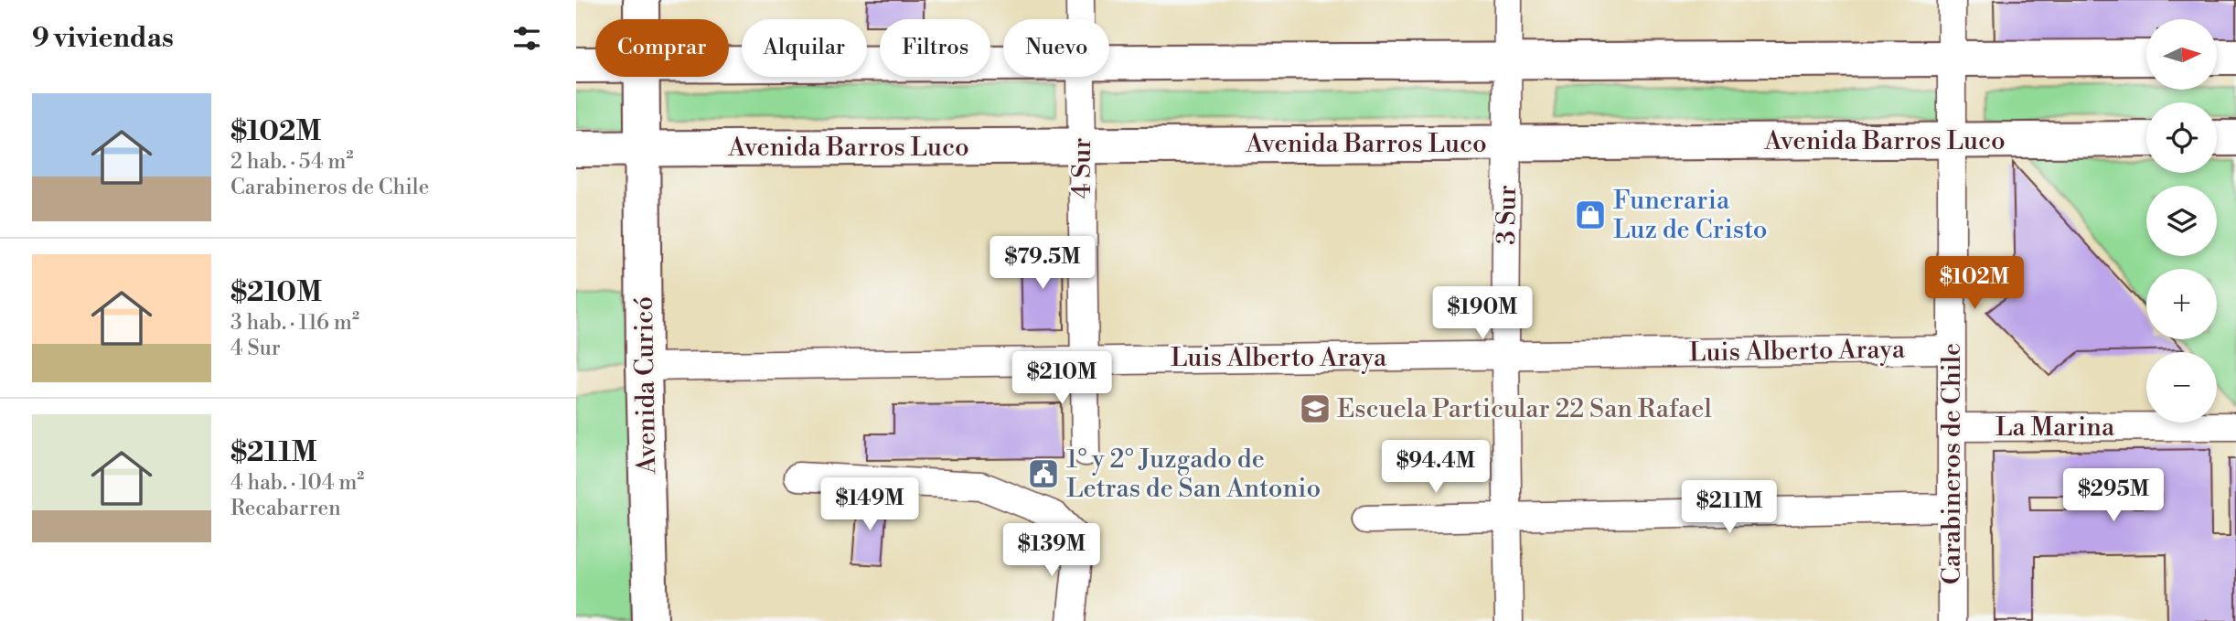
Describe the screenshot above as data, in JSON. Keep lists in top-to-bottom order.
{
  "streets": {
    "main road": ["Avenida Barros Luco", "Avenida Curicó"],
    "street": [
      "4 Sur",
      "3 Sur",
      "Luis Alberto Araya",
      "La Marina",
      "Carabineros de Chile"
    ]
  },
  "crossings": [
    ["Avenida Barros Luco", "4 Sur"],
    ["Avenida Barros Luco", "3 Sur"],
    ["Avenida Barros Luco", "Avenida Curicó"],
    ["Avenida Barros Luco", "Carabineros de Chile"],
    ["4 Sur", "Luis Alberto Araya"],
    ["3 Sur", "Luis Alberto Araya"],
    ["Luis Alberto Araya", "Avenida Curicó"],
    ["Luis Alberto Araya", "Carabineros de Chile"],
    ["La Marina", "Carabineros de Chile"]
  ],
  "places": {
    "shop": ["Funeraria Luz de Cristo"],
    "school or university": ["Escuela Particular 22 San Rafael"],
    "public building": ["1° y 2° Juzgado de Letras de San Antonio"]
  },
  "north": "right",
  "page": {
    "heading": "9 viviendas",
    "map_buttons": ["+", "−"],
    "chip": [
      "Comprar",
      "Alquilar",
      "Filtros",
      "Nuevo"
    ],
    "list": [
      {
        "name": "$102M",
        "note": "2 hab. · 54 m² · Carabineros de Chile"
      },
      {
        "name": "$210M",
        "note": "3 hab. · 116 m² · 4 Sur"
      },
      {
        "name": "$211M",
        "note": "4 hab. · 104 m² · Recabarren"
      }
    ],
    "price": [
      "$79.5M",
      "$102M",
      "$190M",
      "$210M",
      "$94.4M",
      "$295M",
      "$149M",
      "$211M",
      "$139M"
    ]
  }
}
